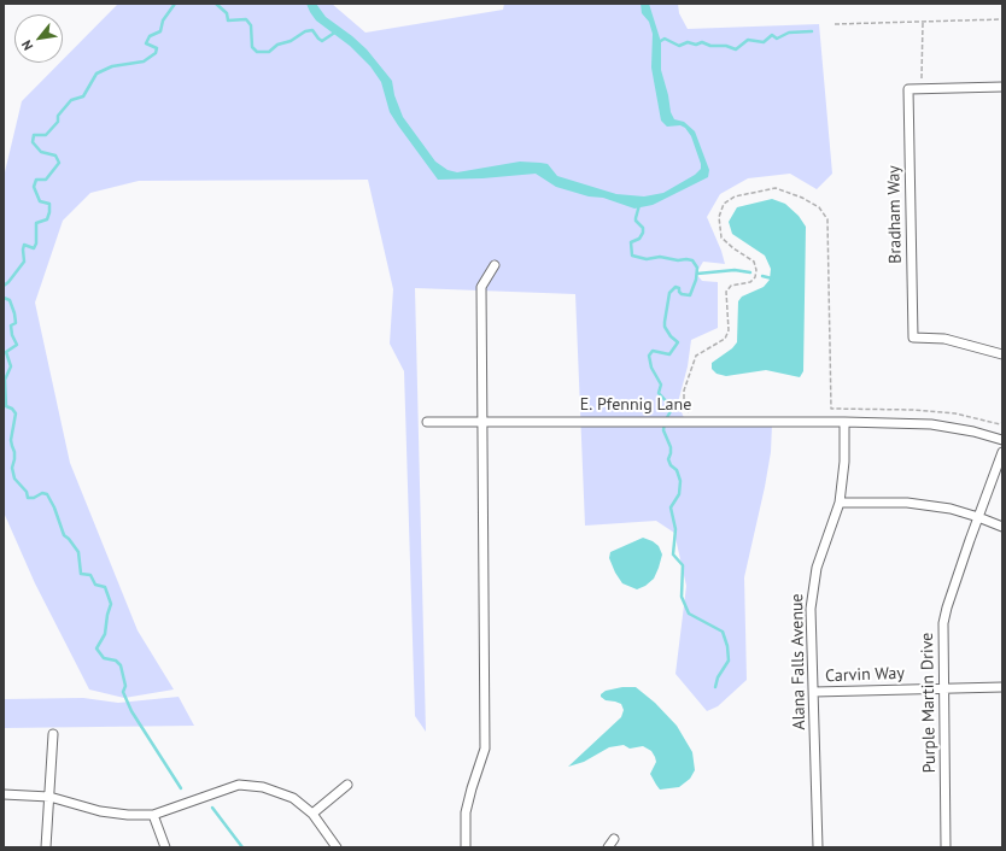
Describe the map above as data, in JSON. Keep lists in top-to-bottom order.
{
  "streets": {
    "street": [
      "Bradham Way",
      "E. Pfennig Lane",
      "Alana Falls Avenue",
      "Carvin Way",
      "Purple Martin Drive"
    ]
  },
  "crossings": [
    ["E. Pfennig Lane", "Alana Falls Avenue"],
    ["Alana Falls Avenue", "Carvin Way"],
    ["Carvin Way", "Purple Martin Drive"]
  ],
  "north": "bottom left"
}
